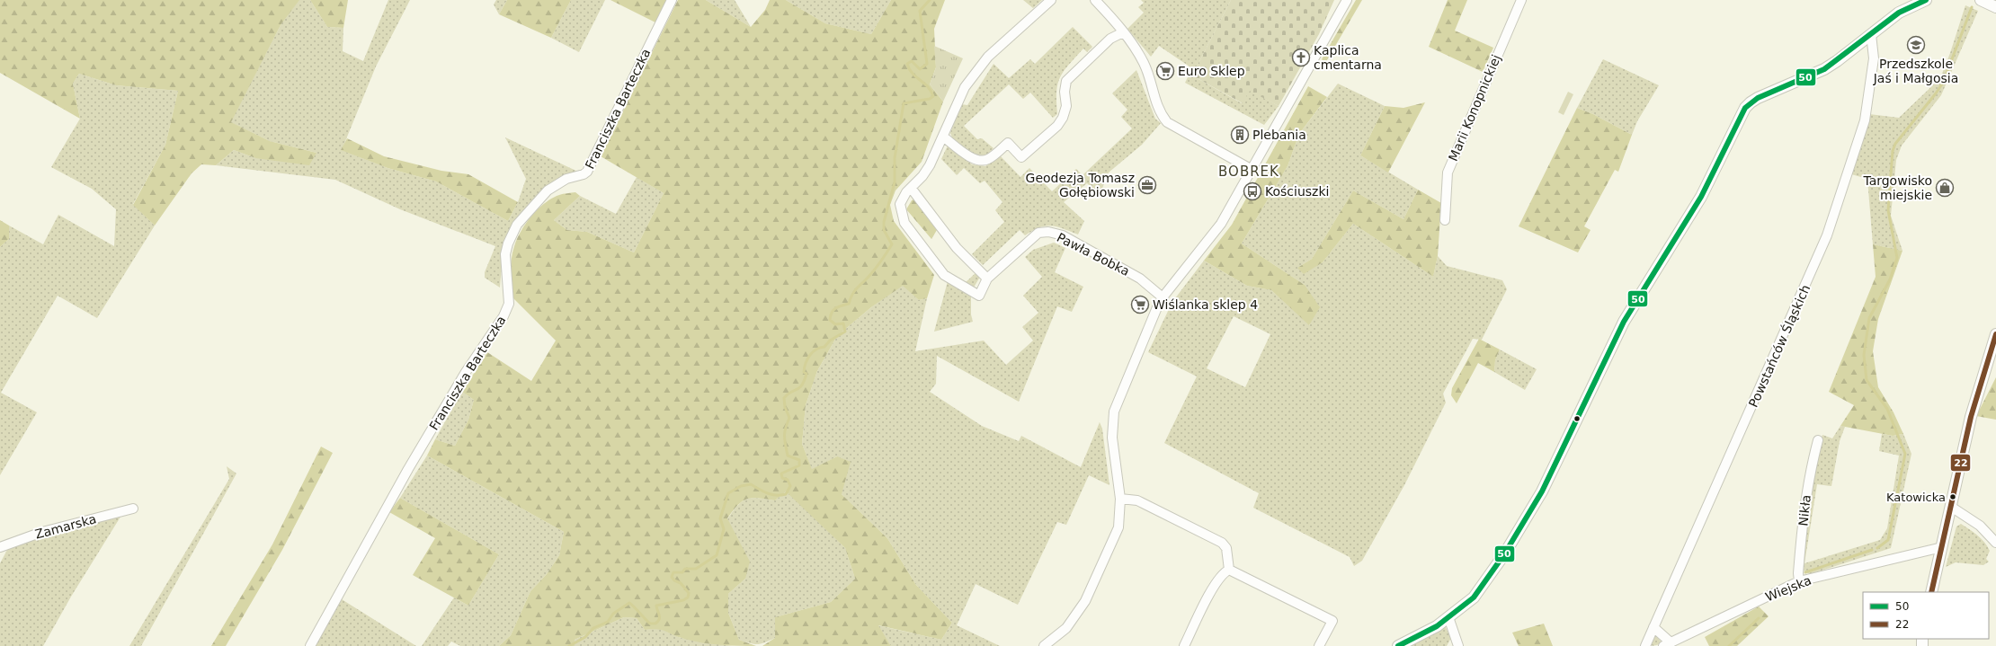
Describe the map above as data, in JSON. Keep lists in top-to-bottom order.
{
  "streets": {
    "street": [
      "Marii Konopnickiej",
      "Franciszka Barteczka",
      "Pawła Bobka",
      "Powstańców Śląskich",
      "Nikła",
      "Zamarska",
      "Wiejska"
    ]
  },
  "crossings": [
    ["Nikła", "Wiejska"]
  ],
  "districts": ["BOBREK"],
  "places": {
    "school or university": ["Przedszkole Jaś i Małgosia"],
    "church": ["Kaplica cmentarna"],
    "supermarket": ["Euro Sklep", "Wiślanka sklep 4"],
    "building": ["Plebania"],
    "office": ["Geodezja Tomasz Gołębiowski"],
    "shop": ["Targowisko miejskie"],
    "bus stop": ["Kościuszki"],
    "other": ["Katowicka"]
  },
  "lines": ["transit line 50", "transit line 22"],
  "legend": ["50", "22"]
}
